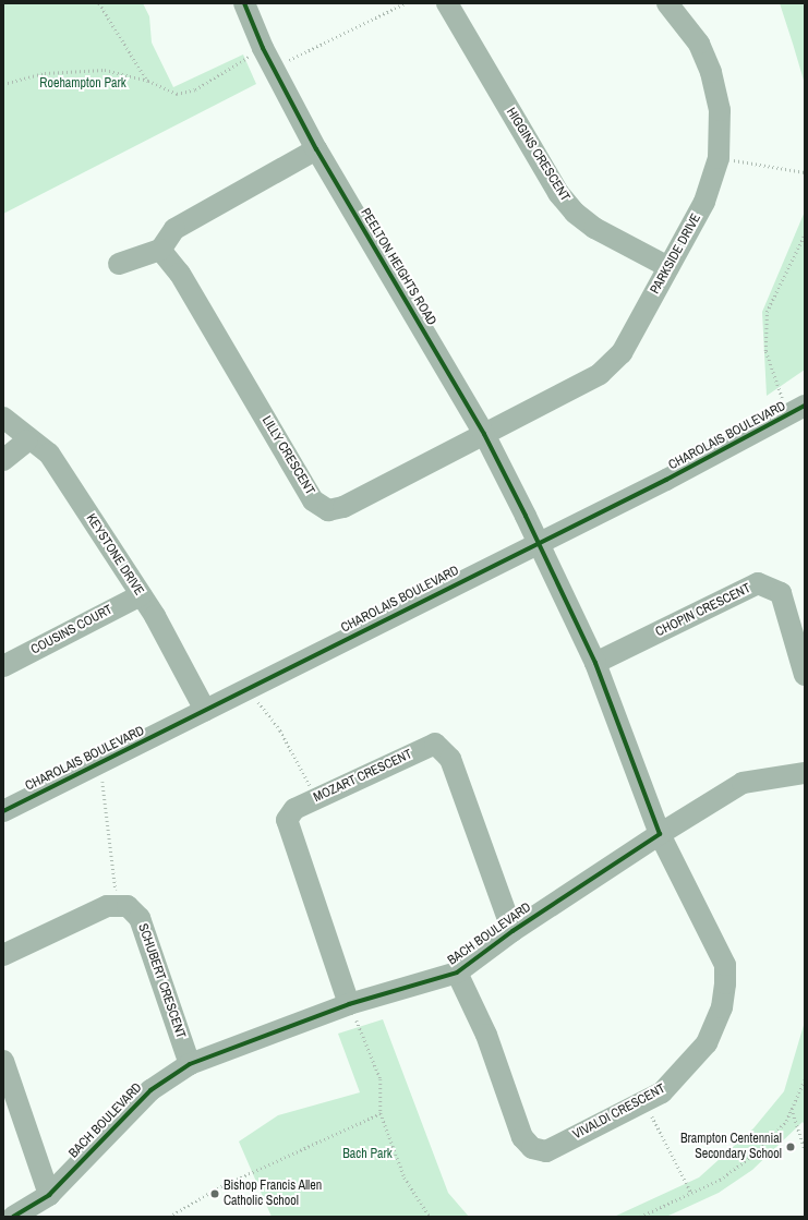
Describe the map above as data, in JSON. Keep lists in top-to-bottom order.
{
  "streets": {
    "street": [
      "HIGGINS CRESCENT",
      "PARKSIDE DRIVE",
      "PEELTON HEIGHTS ROAD",
      "CHAROLAIS BOULEVARD",
      "LILLY CRESCENT",
      "KEYSTONE DRIVE",
      "CHOPIN CRESCENT",
      "COUSINS COURT",
      "MOZART CRESCENT",
      "BACH BOULEVARD",
      "SCHUBERT CRESCENT",
      "VIVALDI CRESCENT"
    ]
  },
  "crossings": [
    ["HIGGINS CRESCENT", "PARKSIDE DRIVE"],
    ["PARKSIDE DRIVE", "PEELTON HEIGHTS ROAD"],
    ["PARKSIDE DRIVE", "LILLY CRESCENT"],
    ["PEELTON HEIGHTS ROAD", "CHAROLAIS BOULEVARD"],
    ["PEELTON HEIGHTS ROAD", "LILLY CRESCENT"],
    ["CHAROLAIS BOULEVARD", "KEYSTONE DRIVE"],
    ["KEYSTONE DRIVE", "COUSINS COURT"],
    ["MOZART CRESCENT", "BACH BOULEVARD"],
    ["BACH BOULEVARD", "SCHUBERT CRESCENT"],
    ["BACH BOULEVARD", "VIVALDI CRESCENT"]
  ],
  "parks": ["Roehampton Park", "Bach Park"],
  "places": ["Brampton Centennial Secondary School", "Bishop Francis Allen Catholic School"]
}
